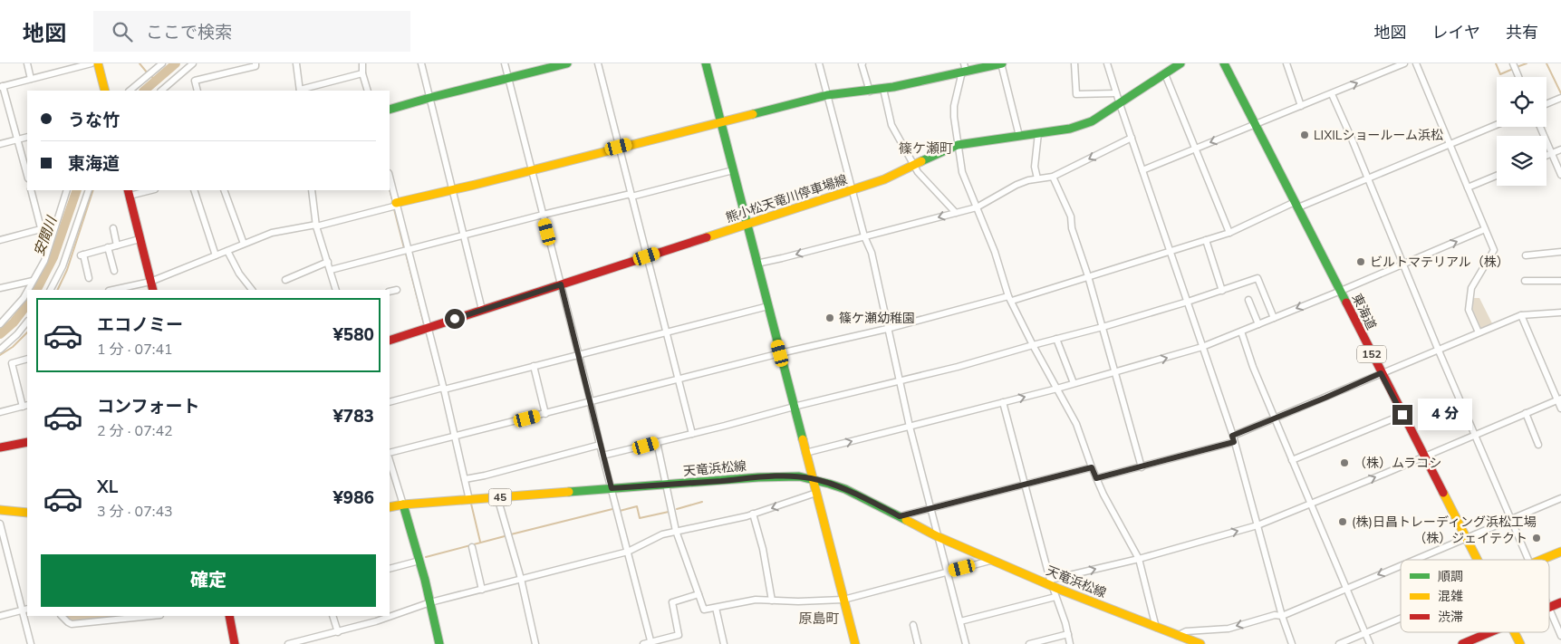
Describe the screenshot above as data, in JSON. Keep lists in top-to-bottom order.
{
  "streets": {
    "main road": [
      "熊小松天竜川停車場線",
      "東海道",
      "152",
      "天竜浜松線",
      "45"
    ]
  },
  "districts": ["篠ケ瀬町", "原島町"],
  "water": ["安間川"],
  "places": [
    "LIXILショールーム浜松",
    "ビルトマテリアル（株）",
    "篠ケ瀬幼稚園",
    "（株）ムラコシ",
    "(株)日昌トレーディング浜松工場",
    "（株）ジェイテクト"
  ],
  "legend": ["順調", "混雑", "渋滞"],
  "page": {
    "header": "地図",
    "search": "ここで検索",
    "nav": ["地図", "レイヤ", "共有"],
    "banner": ["うな竹", "東海道"],
    "list": [
      {
        "name": "エコノミー",
        "note": "1 分 · 07:41",
        "value": "¥580"
      },
      {
        "name": "コンフォート",
        "note": "2 分 · 07:42",
        "value": "¥783"
      },
      {
        "name": "XL",
        "note": "3 分 · 07:43",
        "value": "¥986"
      }
    ],
    "bubble": "4 分",
    "buttons": "確定"
  }
}
